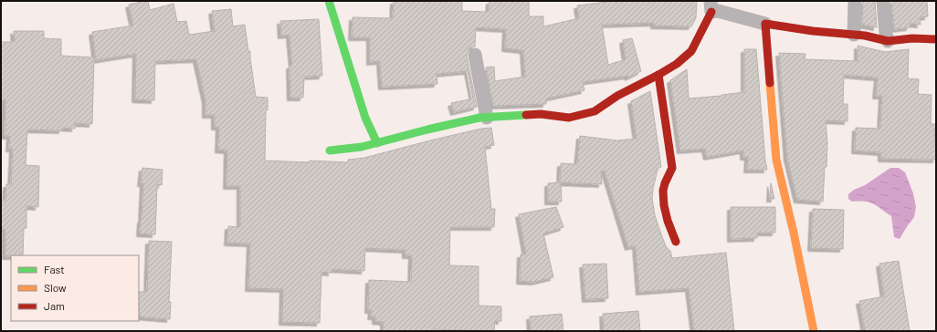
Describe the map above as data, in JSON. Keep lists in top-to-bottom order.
{
  "legend": ["Fast", "Slow", "Jam"]
}
